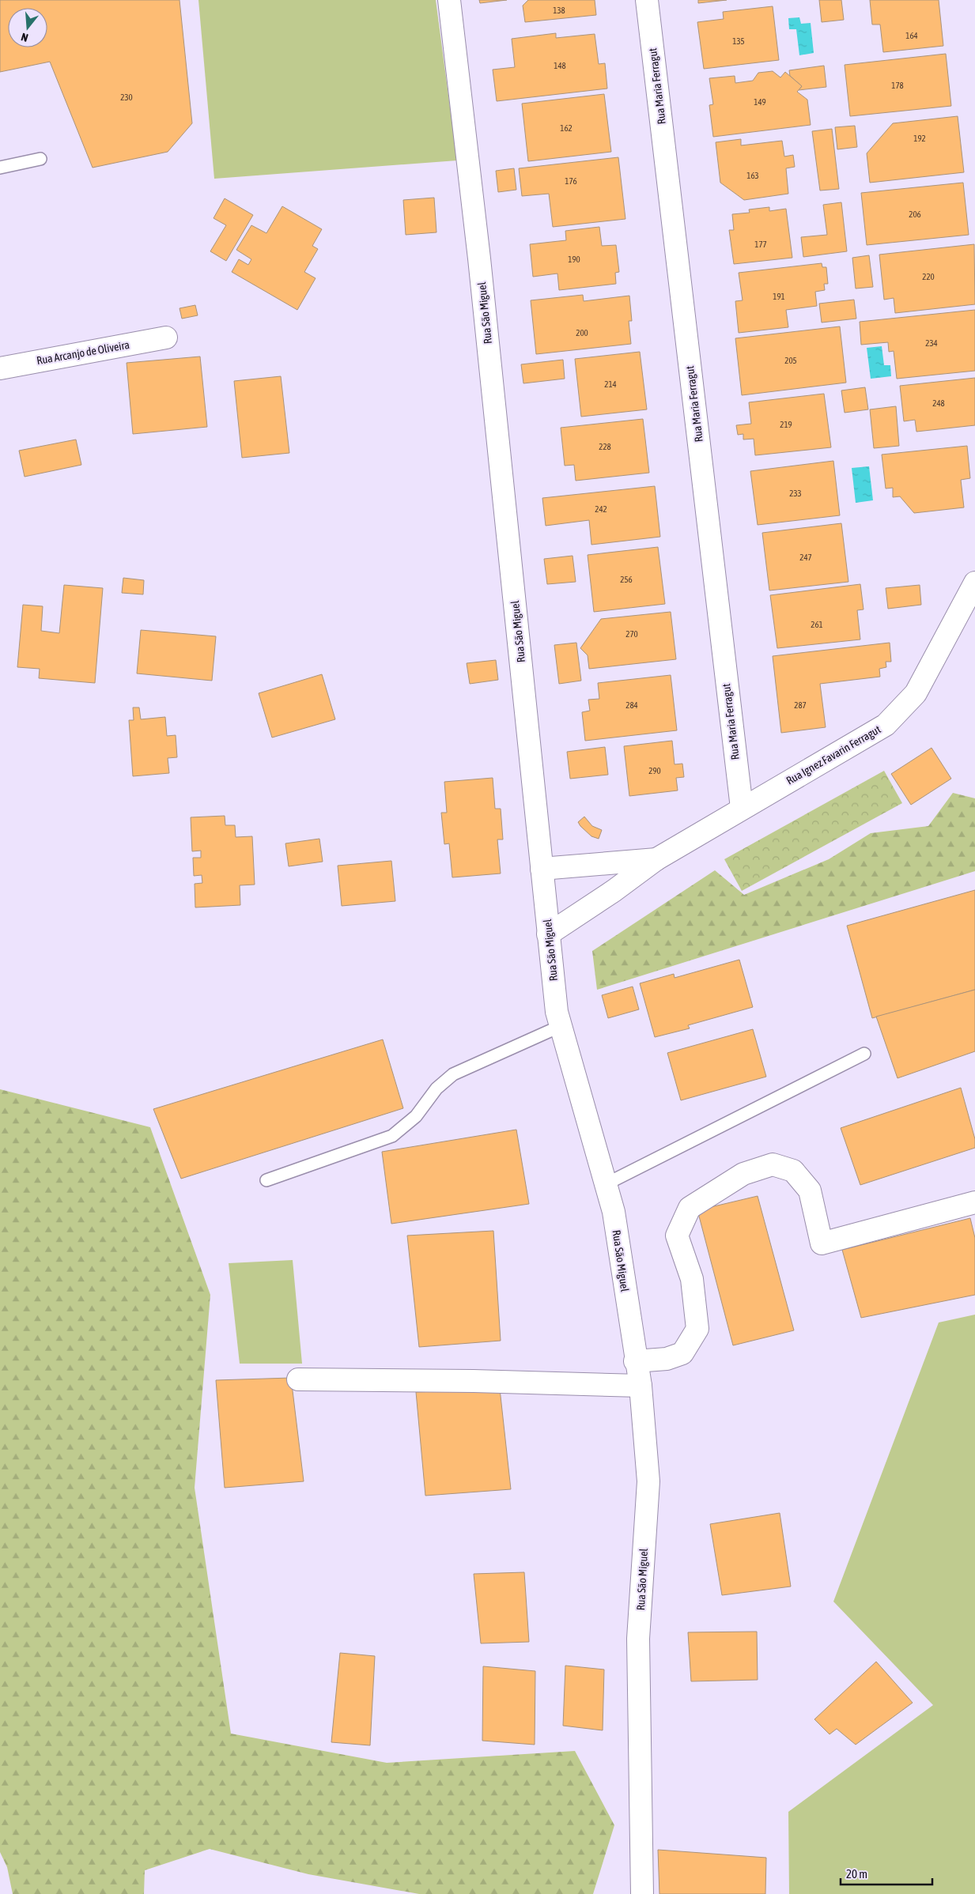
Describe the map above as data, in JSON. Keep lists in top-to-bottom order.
{
  "streets": {
    "street": [
      "Rua Maria Ferragut",
      "Rua São Miguel",
      "Rua Arcanjo de Oliveira",
      "Rua Ignez Favarin Ferragut"
    ]
  },
  "crossings": [
    ["Rua Maria Ferragut", "Rua Ignez Favarin Ferragut"],
    ["Rua São Miguel", "Rua Ignez Favarin Ferragut"]
  ],
  "house_numbers": [
    "138",
    "164",
    "135",
    "148",
    "178",
    "230",
    "149",
    "162",
    "192",
    "163",
    "176",
    "206",
    "177",
    "190",
    "220",
    "191",
    "200",
    "234",
    "205",
    "214",
    "248",
    "219",
    "228",
    "233",
    "242",
    "247",
    "256",
    "261",
    "270",
    "284",
    "287",
    "290"
  ],
  "scale_bar": "20 m",
  "north": "bottom"
}
